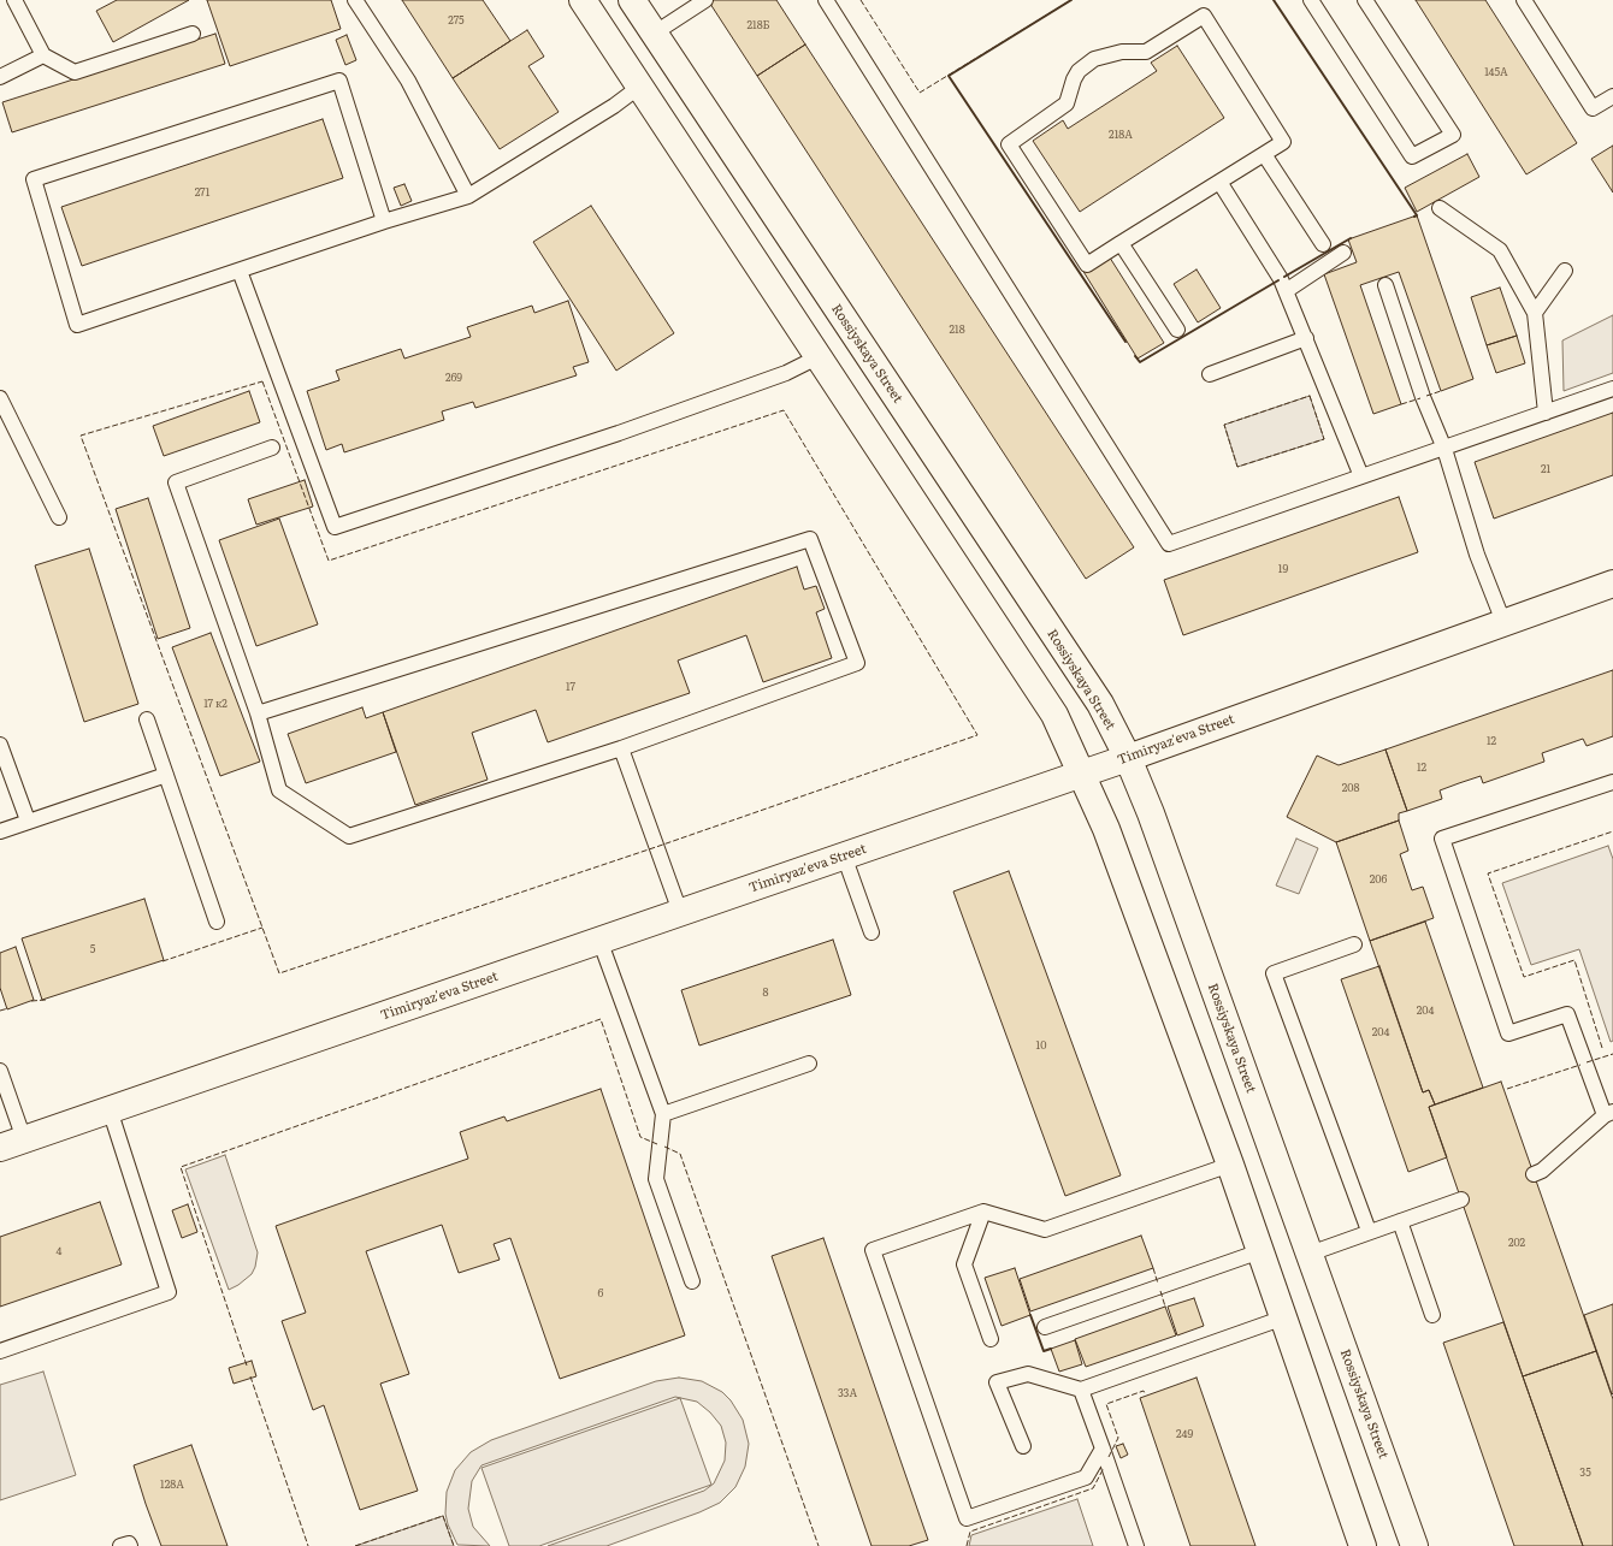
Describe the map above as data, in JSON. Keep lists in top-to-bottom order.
{
  "streets": {
    "main road": ["Rossiyskaya Street", "Timiryaz'eva Street"]
  },
  "crossings": [
    ["Rossiyskaya Street", "Timiryaz'eva Street"]
  ],
  "house_numbers": [
    "275",
    "218Б",
    "145А",
    "218А",
    "271",
    "218",
    "269",
    "21",
    "19",
    "17",
    "17 к2",
    "12",
    "12",
    "208",
    "206",
    "5",
    "8",
    "204",
    "204",
    "10",
    "202",
    "4",
    "6",
    "33А",
    "249",
    "35",
    "128А"
  ]
}
